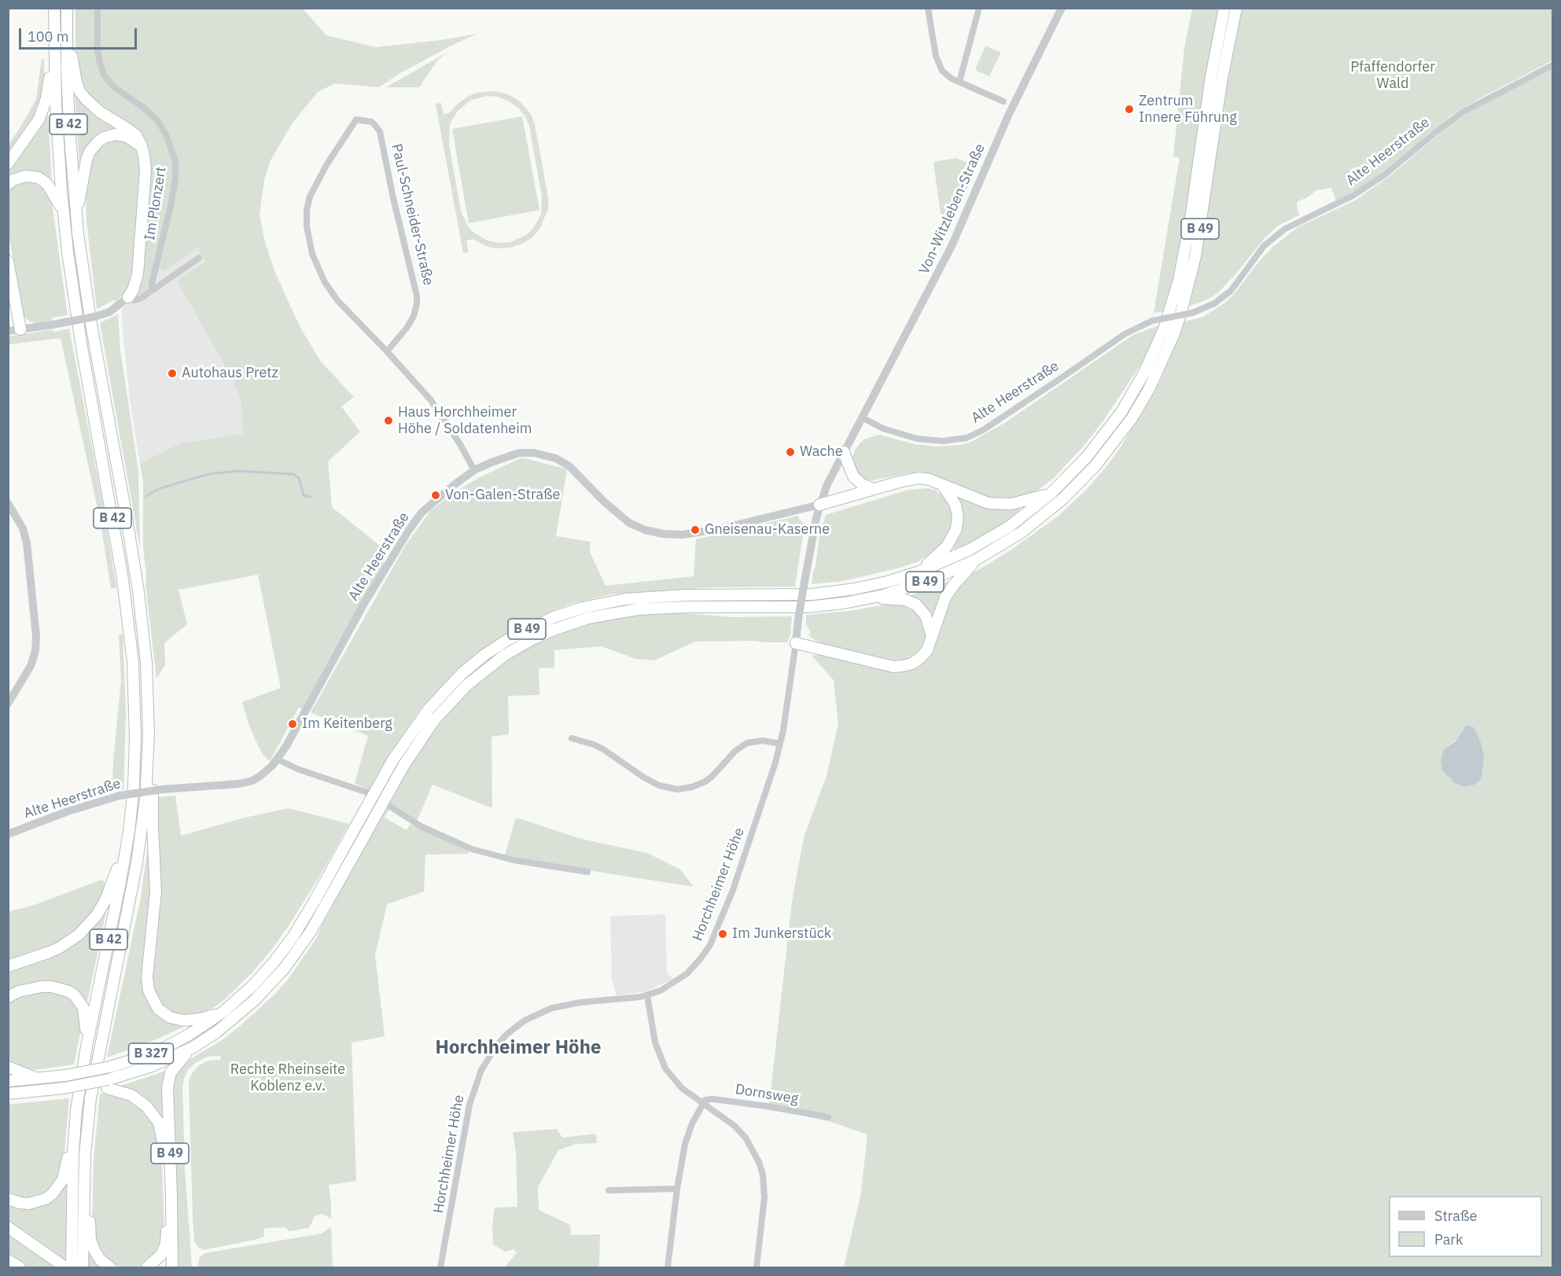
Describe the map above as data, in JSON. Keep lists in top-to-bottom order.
{
  "streets": {
    "highway": ["B 42", "B 49", "B 327"],
    "street": [
      "Alte Heerstraße",
      "Im Plonzert",
      "Von-Witzleben-Straße",
      "Paul-Schneider-Straße",
      "Horchheimer Höhe",
      "Dornsweg"
    ]
  },
  "crossings": [
    ["Alte Heerstraße", "Von-Witzleben-Straße"],
    ["Alte Heerstraße", "Horchheimer Höhe"],
    ["B 49", "B 327"]
  ],
  "districts": ["Horchheimer Höhe"],
  "parks": ["Pfaffendorfer Wald", "Rechte Rheinseite Koblenz e.v."],
  "places": [
    "Zentrum Innere Führung",
    "Autohaus Pretz",
    "Haus Horchheimer Höhe / Soldatenheim",
    "Wache",
    "Von-Galen-Straße",
    "Gneisenau-Kaserne",
    "Im Keitenberg",
    "Im Junkerstück"
  ],
  "legend": ["Straße", "Park"],
  "scale_bar": "100 m"
}
